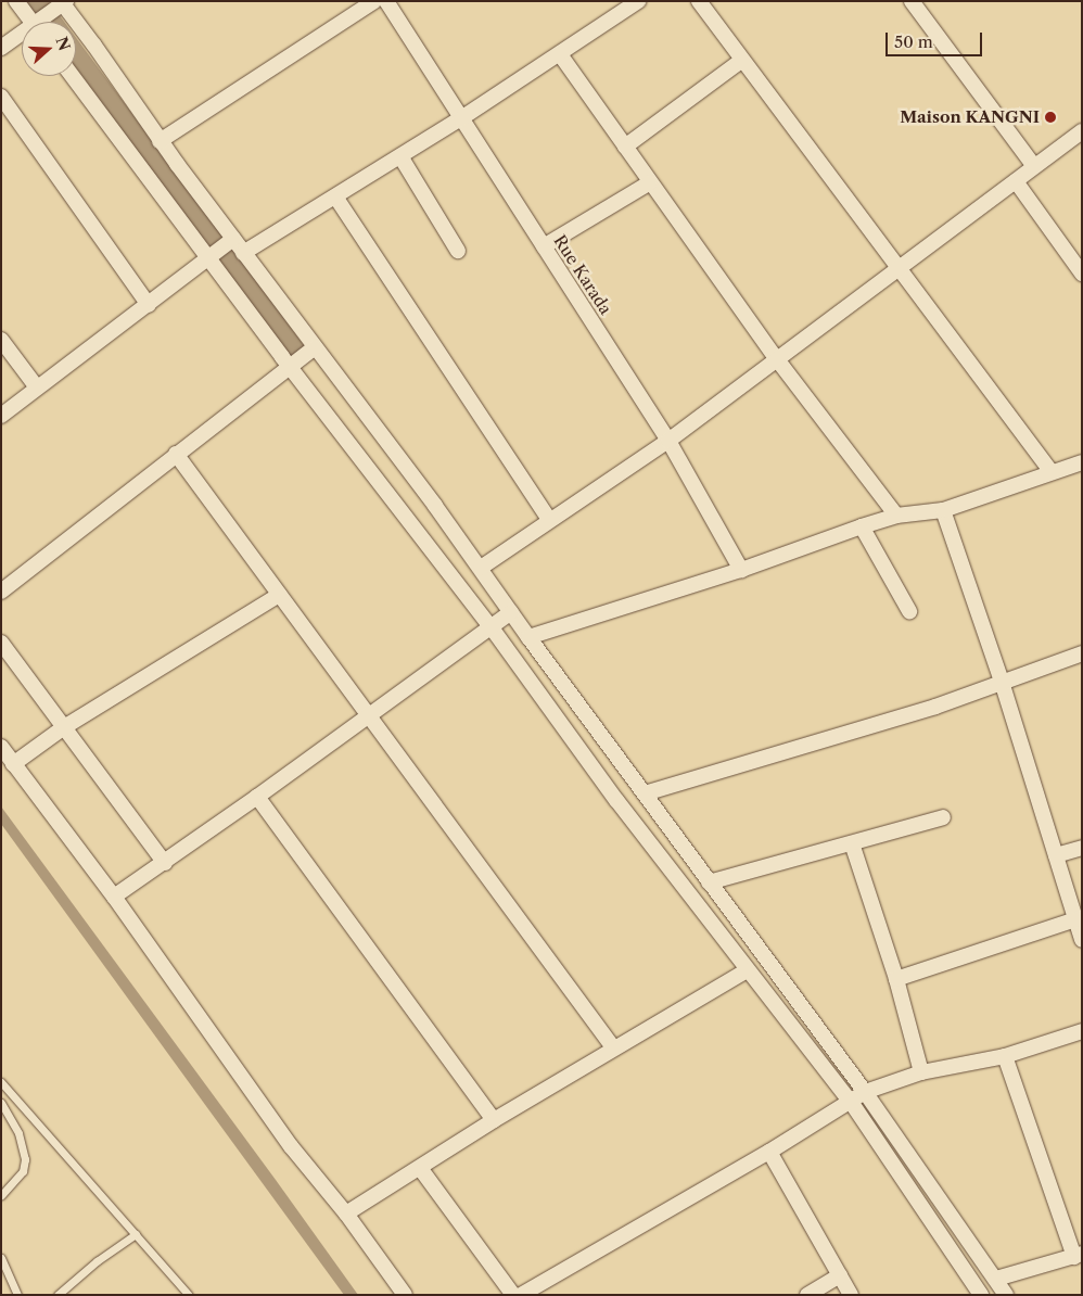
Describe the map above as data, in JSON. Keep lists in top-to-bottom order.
{
  "streets": {
    "street": ["Rue Karada"]
  },
  "places": ["Maison KANGNI"],
  "scale_bar": "50 m",
  "north": "right"
}
